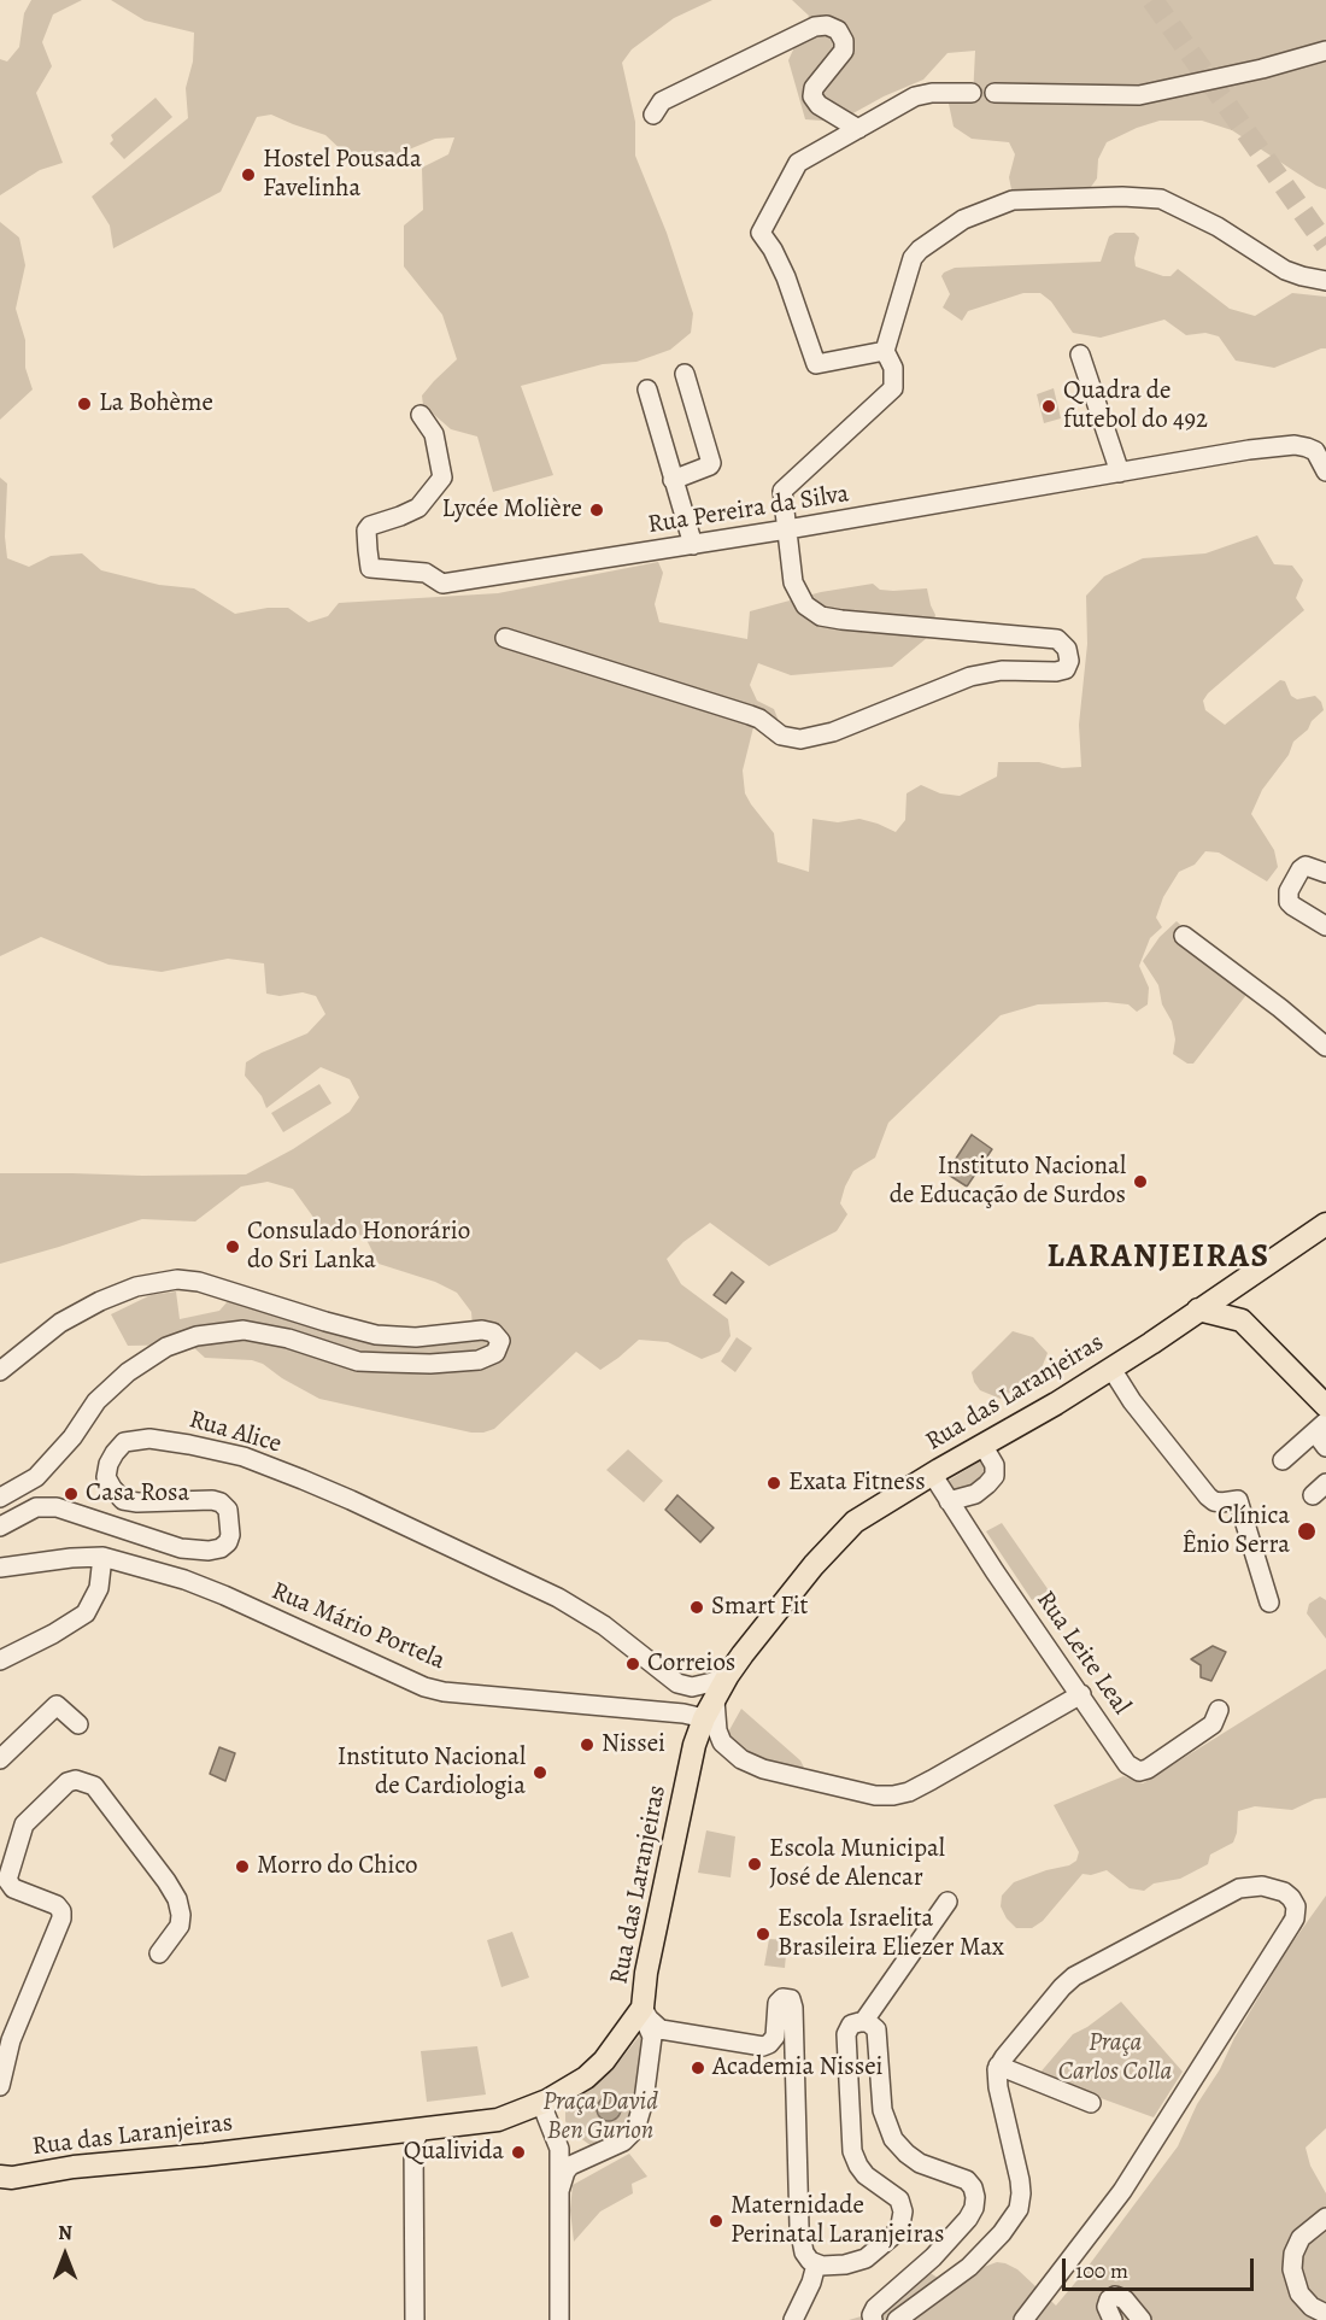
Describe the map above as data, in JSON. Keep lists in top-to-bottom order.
{
  "streets": {
    "main road": ["Rua das Laranjeiras"],
    "street": [
      "Rua Pereira da Silva",
      "Rua Alice",
      "Rua Mário Portela",
      "Rua Leite Leal"
    ]
  },
  "crossings": [
    ["Rua das Laranjeiras", "Rua Mário Portela"],
    ["Rua das Laranjeiras", "Rua Leite Leal"]
  ],
  "districts": ["LARANJEIRAS"],
  "parks": ["Praça Carlos Colla", "Praça David Ben Gurion"],
  "places": [
    "Hostel Pousada Favelinha",
    "La Bohème",
    "Quadra de futebol do 492",
    "Lycée Molière",
    "Instituto Nacional de Educação de Surdos",
    "Consulado Honorário do Sri Lanka",
    "Exata Fitness",
    "Casa Rosa",
    "Clínica Ênio Serra",
    "Smart Fit",
    "Correios",
    "Nissei",
    "Instituto Nacional de Cardiologia",
    "Escola Municipal José de Alencar",
    "Morro do Chico",
    "Escola Israelita Brasileira Eliezer Max",
    "Academia Nissei",
    "Qualivida",
    "Maternidade Perinatal Laranjeiras"
  ],
  "scale_bar": "100 m",
  "north": "top"
}
